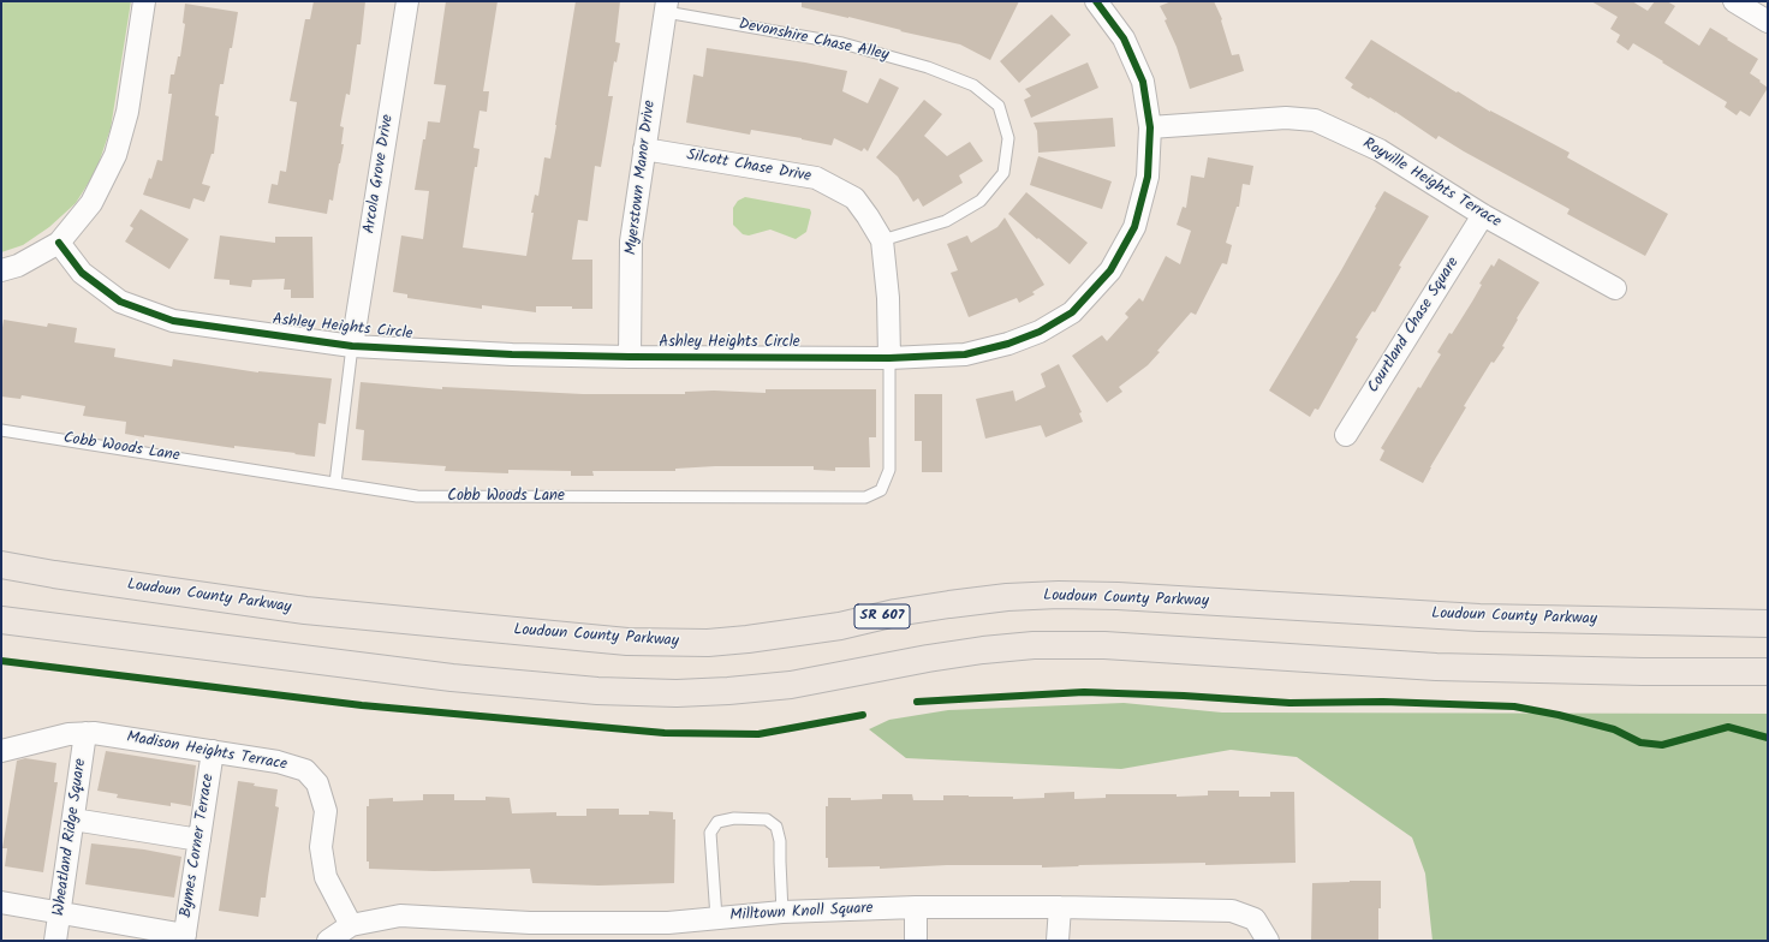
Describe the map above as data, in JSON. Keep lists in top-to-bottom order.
{
  "streets": {
    "main road": ["Loudoun County Parkway", "SR 607"],
    "street": [
      "Silcott Chase Drive",
      "Arcola Grove Drive",
      "Myerstown Manor Drive",
      "Royville Heights Terrace",
      "Courtland Chase Square",
      "Ashley Heights Circle",
      "Madison Heights Terrace",
      "Wheatland Ridge Square",
      "Bymes Corner Terrace",
      "Milltown Knoll Square"
    ],
    "lane": ["Devonshire Chase Alley", "Cobb Woods Lane"]
  },
  "crossings": [
    ["Devonshire Chase Alley", "Silcott Chase Drive"],
    ["Devonshire Chase Alley", "Myerstown Manor Drive"],
    ["Silcott Chase Drive", "Myerstown Manor Drive"],
    ["Silcott Chase Drive", "Ashley Heights Circle"],
    ["Silcott Chase Drive", "Cobb Woods Lane"],
    ["Arcola Grove Drive", "Ashley Heights Circle"],
    ["Myerstown Manor Drive", "Ashley Heights Circle"],
    ["Royville Heights Terrace", "Courtland Chase Square"],
    ["Royville Heights Terrace", "Ashley Heights Circle"],
    ["Ashley Heights Circle", "Cobb Woods Lane"],
    ["Madison Heights Terrace", "Wheatland Ridge Square"],
    ["Madison Heights Terrace", "Bymes Corner Terrace"],
    ["Madison Heights Terrace", "Milltown Knoll Square"]
  ]
}
